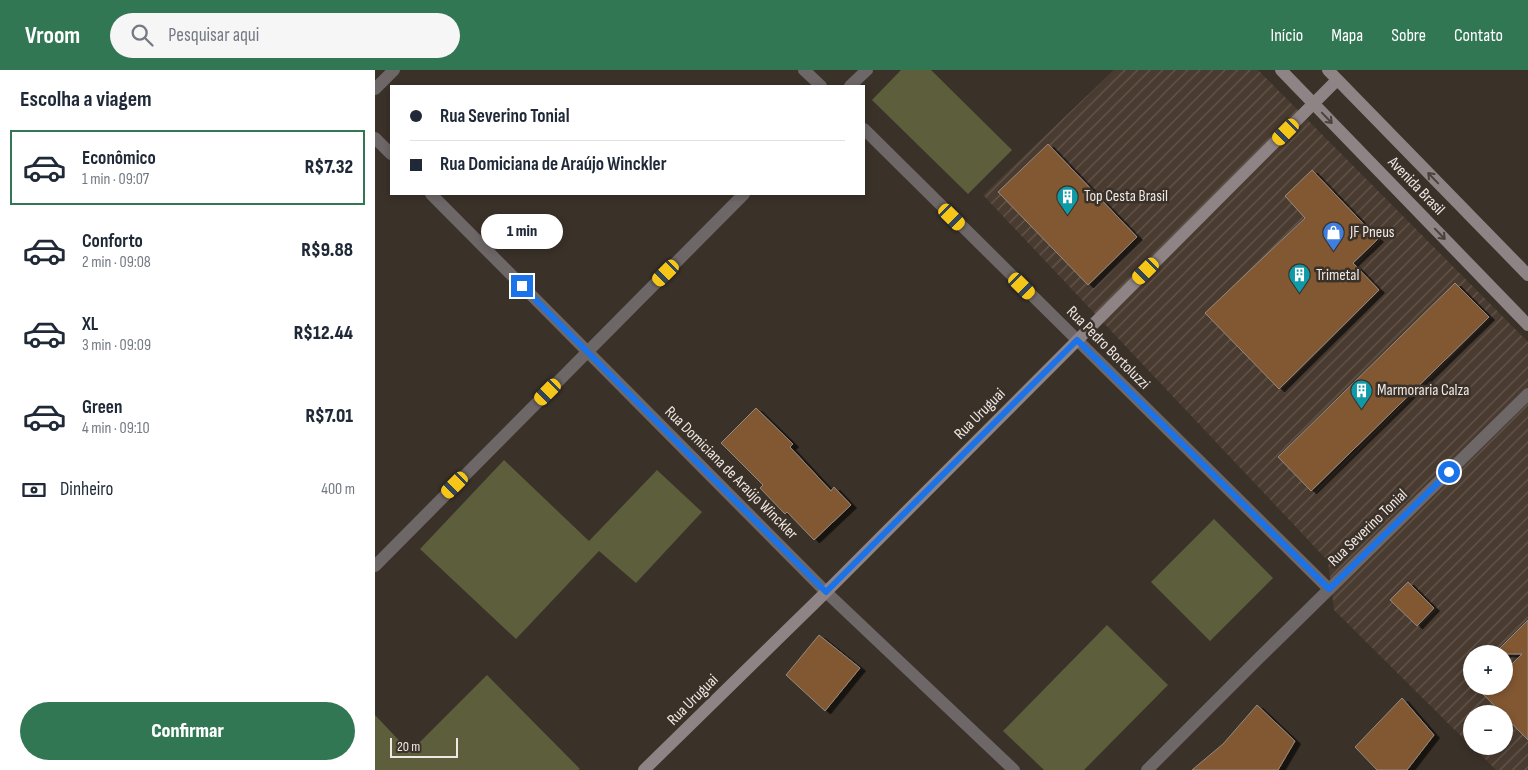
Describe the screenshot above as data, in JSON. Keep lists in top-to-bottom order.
{
  "streets": {
    "street": [
      "Avenida Brasil",
      "Rua Pedro Bortoluzzi",
      "Rua Uruguai",
      "Rua Domiciana de Araújo Winckler",
      "Rua Severino Tonial"
    ]
  },
  "crossings": [
    ["Avenida Brasil", "Rua Uruguai"],
    ["Rua Pedro Bortoluzzi", "Rua Uruguai"],
    ["Rua Pedro Bortoluzzi", "Rua Severino Tonial"],
    ["Rua Uruguai", "Rua Domiciana de Araújo Winckler"]
  ],
  "places": {
    "building": ["Top Cesta Brasil", "Trimetal", "Marmoraria Calza"],
    "shop": ["JF Pneus"]
  },
  "scale_bar": "20 m",
  "page": {
    "header": "Vroom",
    "search": "Pesquisar aqui",
    "nav": [
      "Início",
      "Mapa",
      "Sobre",
      "Contato"
    ],
    "heading": "Escolha a viagem",
    "banner": ["Rua Severino Tonial", "Rua Domiciana de Araújo Winckler"],
    "list": [
      {
        "name": "Econômico",
        "note": "1 min · 09:07",
        "value": "R$7.32"
      },
      {
        "name": "Conforto",
        "note": "2 min · 09:08",
        "value": "R$9.88"
      },
      {
        "name": "XL",
        "note": "3 min · 09:09",
        "value": "R$12.44"
      },
      {
        "name": "Green",
        "note": "4 min · 09:10",
        "value": "R$7.01"
      }
    ],
    "bubble": "1 min",
    "pay": ["Dinheiro", "400 m"],
    "map_buttons": ["+", "−"],
    "buttons": "Confirmar",
    "scale": "20 m"
  }
}
